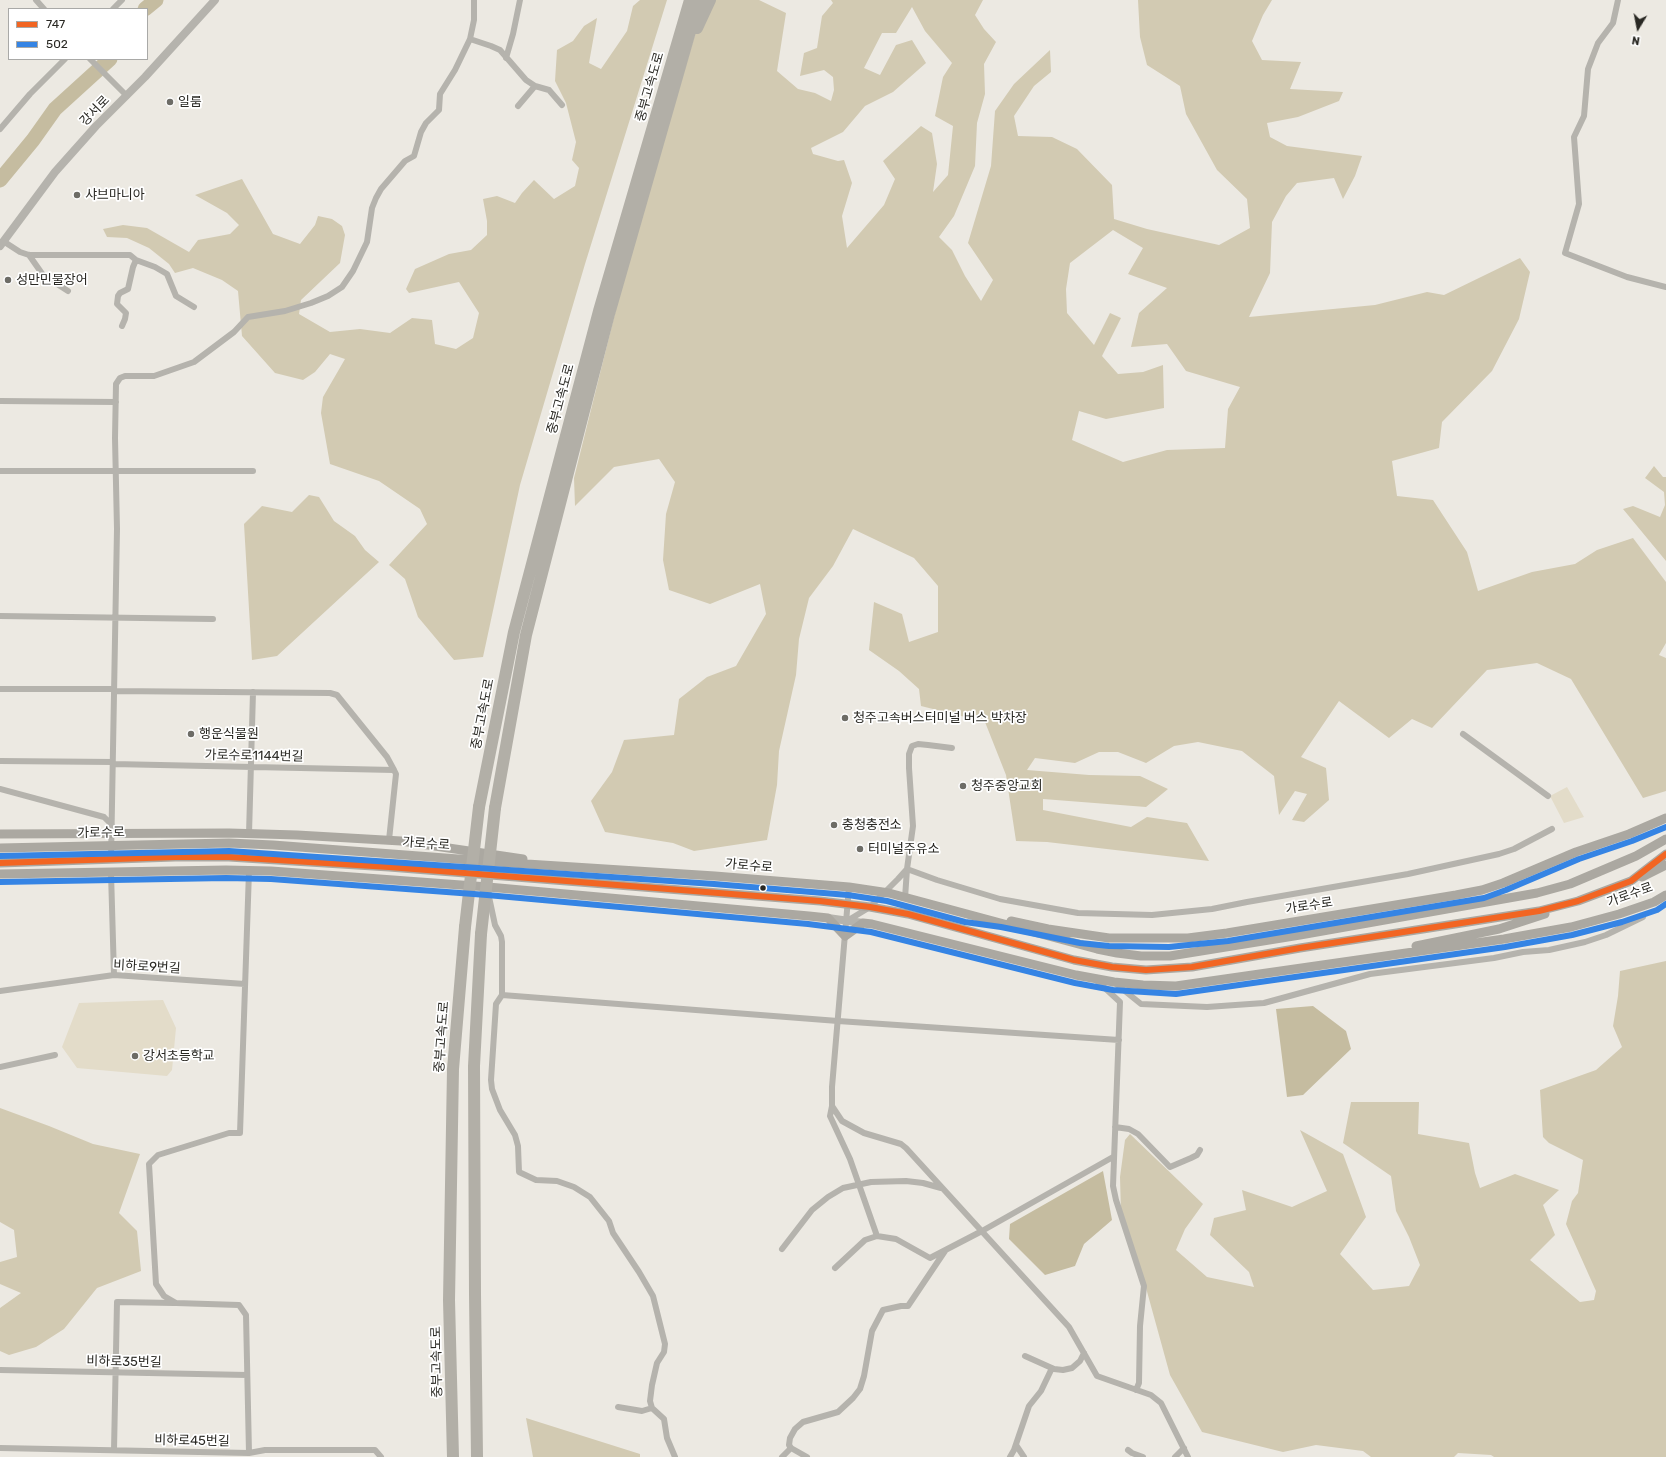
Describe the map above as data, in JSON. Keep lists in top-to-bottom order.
{
  "streets": {
    "highway": ["중부고속도로"],
    "main road": ["가로수로"],
    "street": [
      "강서로",
      "가로수로1144번길",
      "비하로9번길",
      "비하로35번길",
      "비하로45번길"
    ]
  },
  "places": [
    "일룸",
    "샤브마니아",
    "성만민물장어",
    "청주고속버스터미널 버스 박차장",
    "행운식물원",
    "청주중앙교회",
    "충청충전소",
    "터미널주유소",
    "강서초등학교"
  ],
  "lines": ["transit line 502", "transit line 747"],
  "legend": ["747", "502"],
  "north": "bottom"
}
